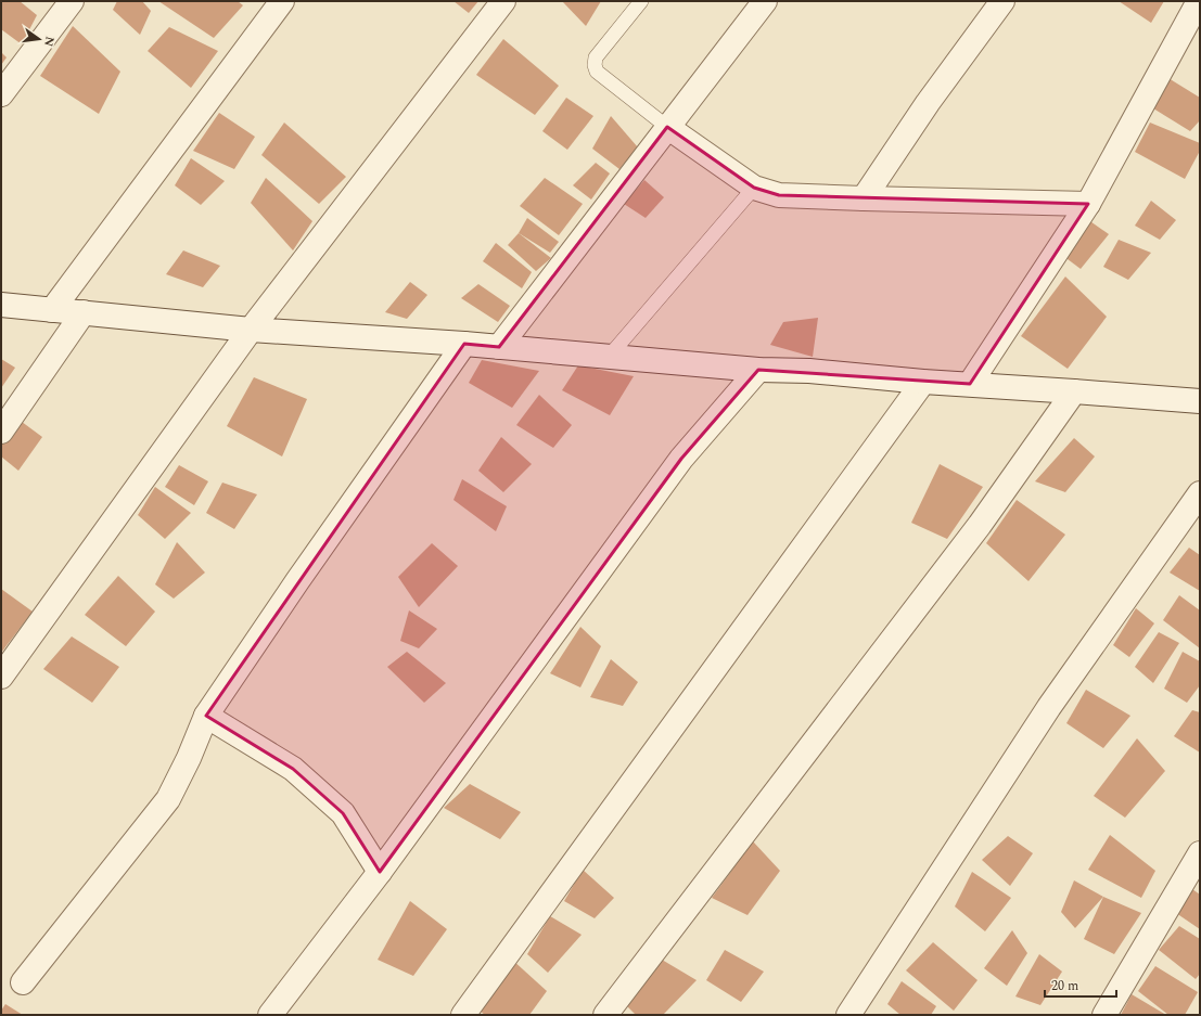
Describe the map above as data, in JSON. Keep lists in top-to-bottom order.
{
  "scale_bar": "20 m",
  "north": "right"
}
